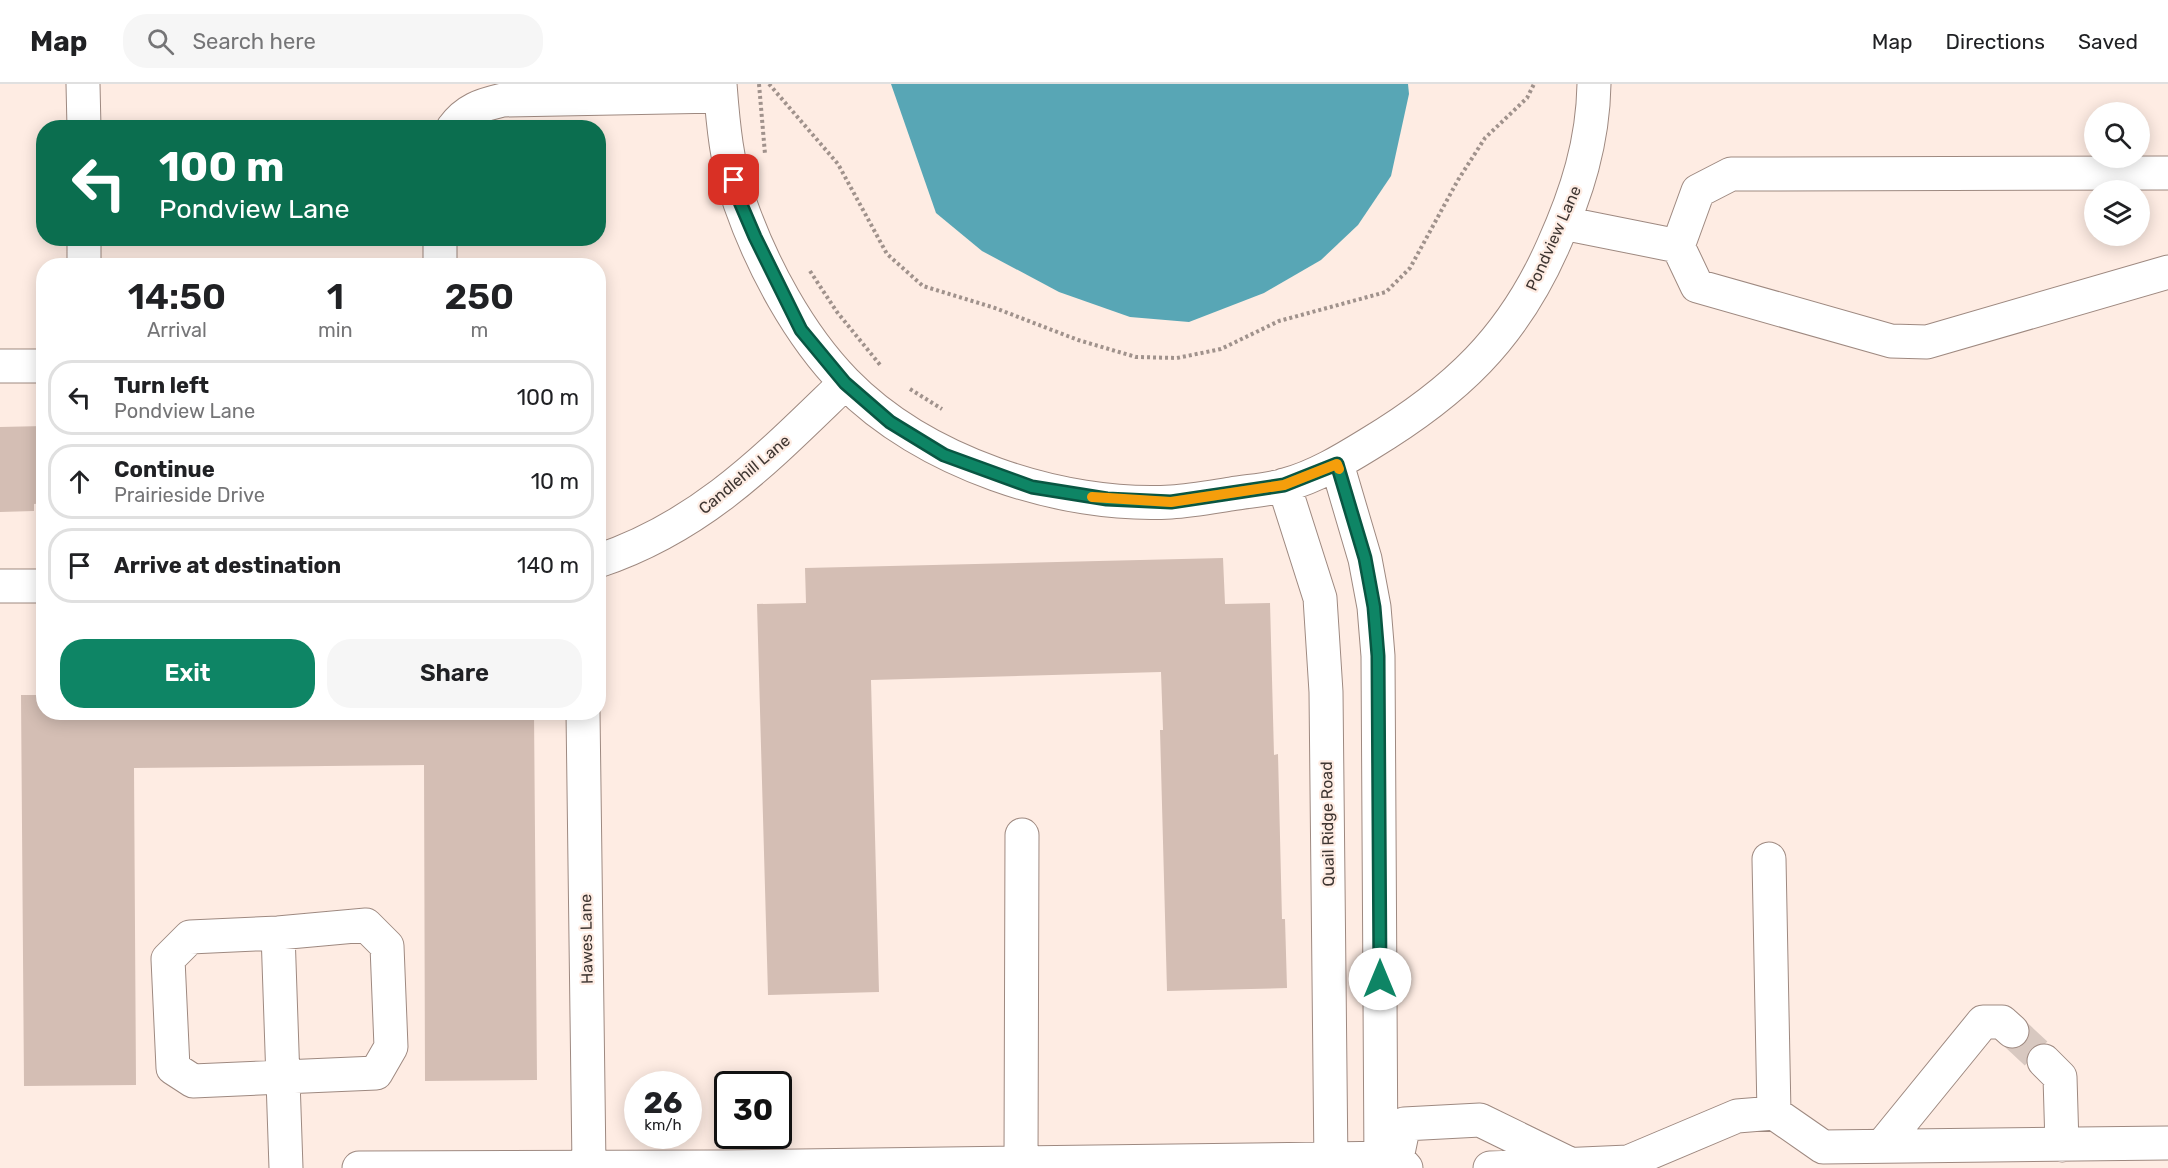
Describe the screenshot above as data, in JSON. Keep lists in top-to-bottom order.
{
  "streets": {
    "street": [
      "Pondview Lane",
      "Candlehill Lane",
      "Quail Ridge Road",
      "Hawes Lane"
    ]
  },
  "crossings": [
    ["Pondview Lane", "Candlehill Lane"],
    ["Pondview Lane", "Quail Ridge Road"]
  ],
  "page": {
    "header": "Map",
    "search": "Search here",
    "nav": ["Map", "Directions", "Saved"],
    "turn": ["100 m", "Pondview Lane"],
    "eta": [
      "14:50",
      "Arrival",
      "1",
      "min",
      "250",
      "m"
    ],
    "list": [
      {
        "name": "Turn left",
        "note": "Pondview Lane",
        "value": "100 m"
      },
      {
        "name": "Continue",
        "note": "Prairieside Drive",
        "value": "10 m"
      },
      {
        "name": "Arrive at destination",
        "value": "140 m"
      }
    ],
    "buttons": ["Exit", "Share"],
    "speed": "26 km/h",
    "limit": "30"
  }
}
